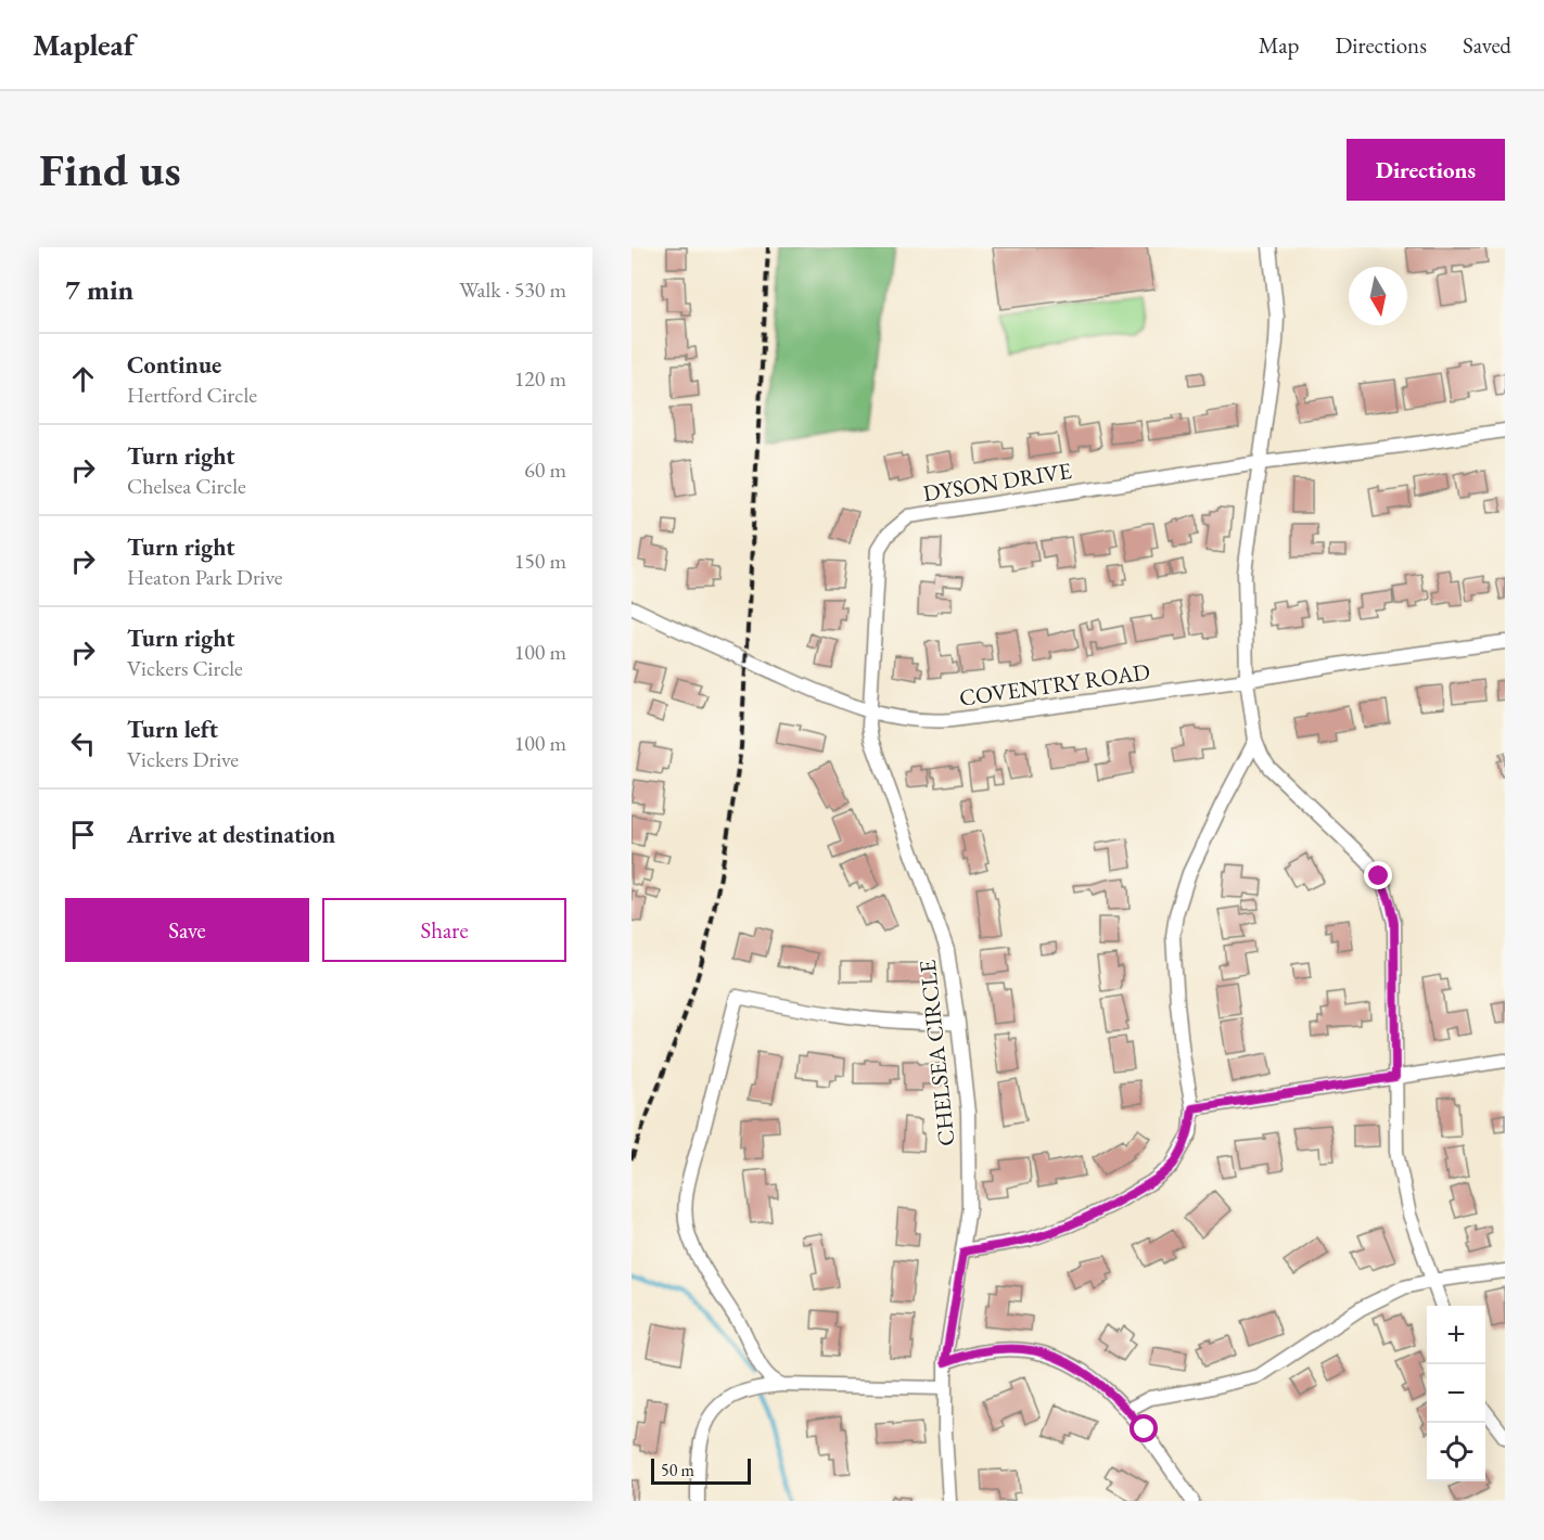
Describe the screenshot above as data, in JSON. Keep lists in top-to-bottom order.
{
  "streets": {
    "street": ["DYSON DRIVE", "COVENTRY ROAD", "CHELSEA CIRCLE"]
  },
  "crossings": [
    ["DYSON DRIVE", "COVENTRY ROAD"],
    ["DYSON DRIVE", "CHELSEA CIRCLE"],
    ["COVENTRY ROAD", "CHELSEA CIRCLE"]
  ],
  "scale_bar": "50 m",
  "north": "bottom",
  "page": {
    "header": "Mapleaf",
    "nav": ["Map", "Directions", "Saved"],
    "buttons": [
      "Directions",
      ["Save", "Share"]
    ],
    "title": "Find us",
    "heading": ["7 min", "Walk · 530 m"],
    "list": [
      ["Continue", "Hertford Circle", "120 m"],
      ["Turn right", "Chelsea Circle", "60 m"],
      ["Turn right", "Heaton Park Drive", "150 m"],
      ["Turn right", "Vickers Circle", "100 m"],
      ["Turn left", "Vickers Drive", "100 m"],
      "Arrive at destination"
    ],
    "map_buttons": ["+", "−"],
    "scale": "50 m"
  }
}
